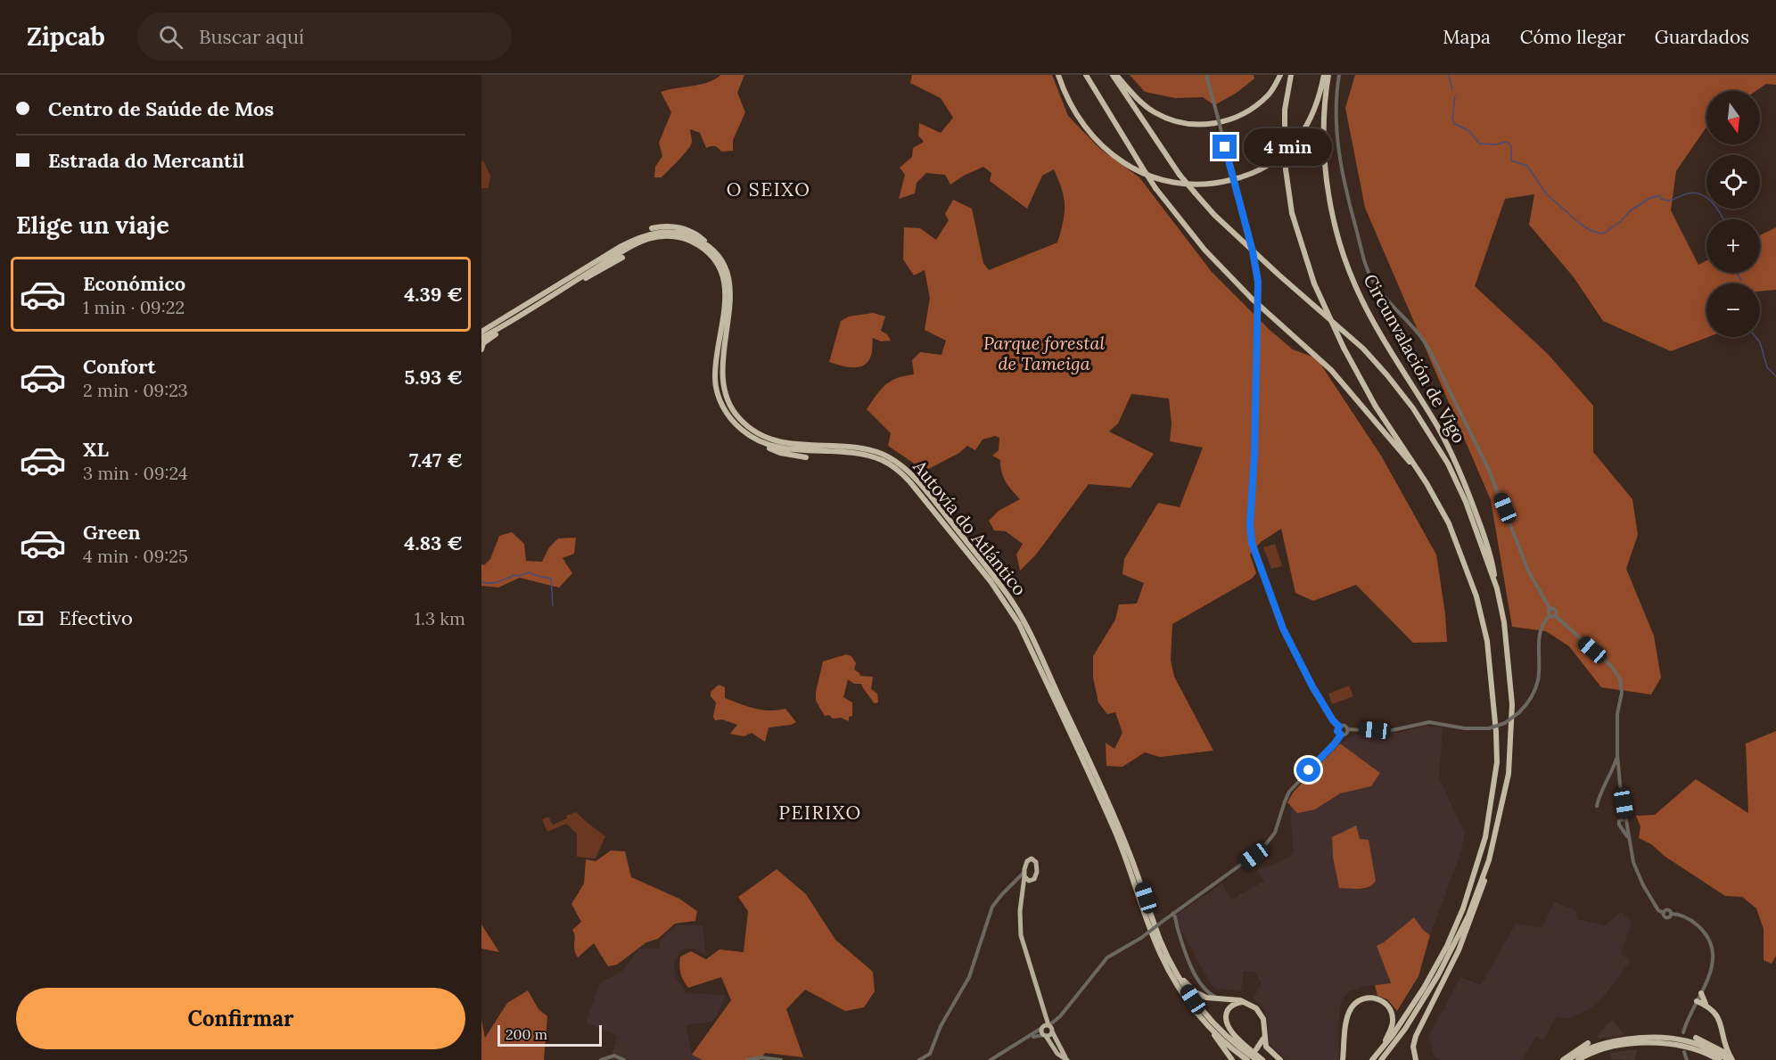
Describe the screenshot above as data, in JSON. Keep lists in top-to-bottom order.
{
  "streets": {
    "highway": ["Circunvalación de Vigo", "Autovía do Atlántico"]
  },
  "districts": ["O SEIXO", "PEIRIXO"],
  "parks": ["Parque forestal de Tameiga"],
  "scale_bar": "200 m",
  "north": "bottom",
  "page": {
    "header": "Zipcab",
    "search": "Buscar aquí",
    "nav": ["Mapa", "Cómo llegar", "Guardados"],
    "banner": ["Centro de Saúde de Mos", "Estrada do Mercantil"],
    "map_buttons": ["+", "−"],
    "bubble": "4 min",
    "heading": "Elige un viaje",
    "list": [
      {
        "name": "Económico",
        "note": "1 min · 09:22",
        "value": "4.39 €"
      },
      {
        "name": "Confort",
        "note": "2 min · 09:23",
        "value": "5.93 €"
      },
      {
        "name": "XL",
        "note": "3 min · 09:24",
        "value": "7.47 €"
      },
      {
        "name": "Green",
        "note": "4 min · 09:25",
        "value": "4.83 €"
      }
    ],
    "pay": ["Efectivo", "1.3 km"],
    "buttons": "Confirmar",
    "scale": "200 m"
  }
}
